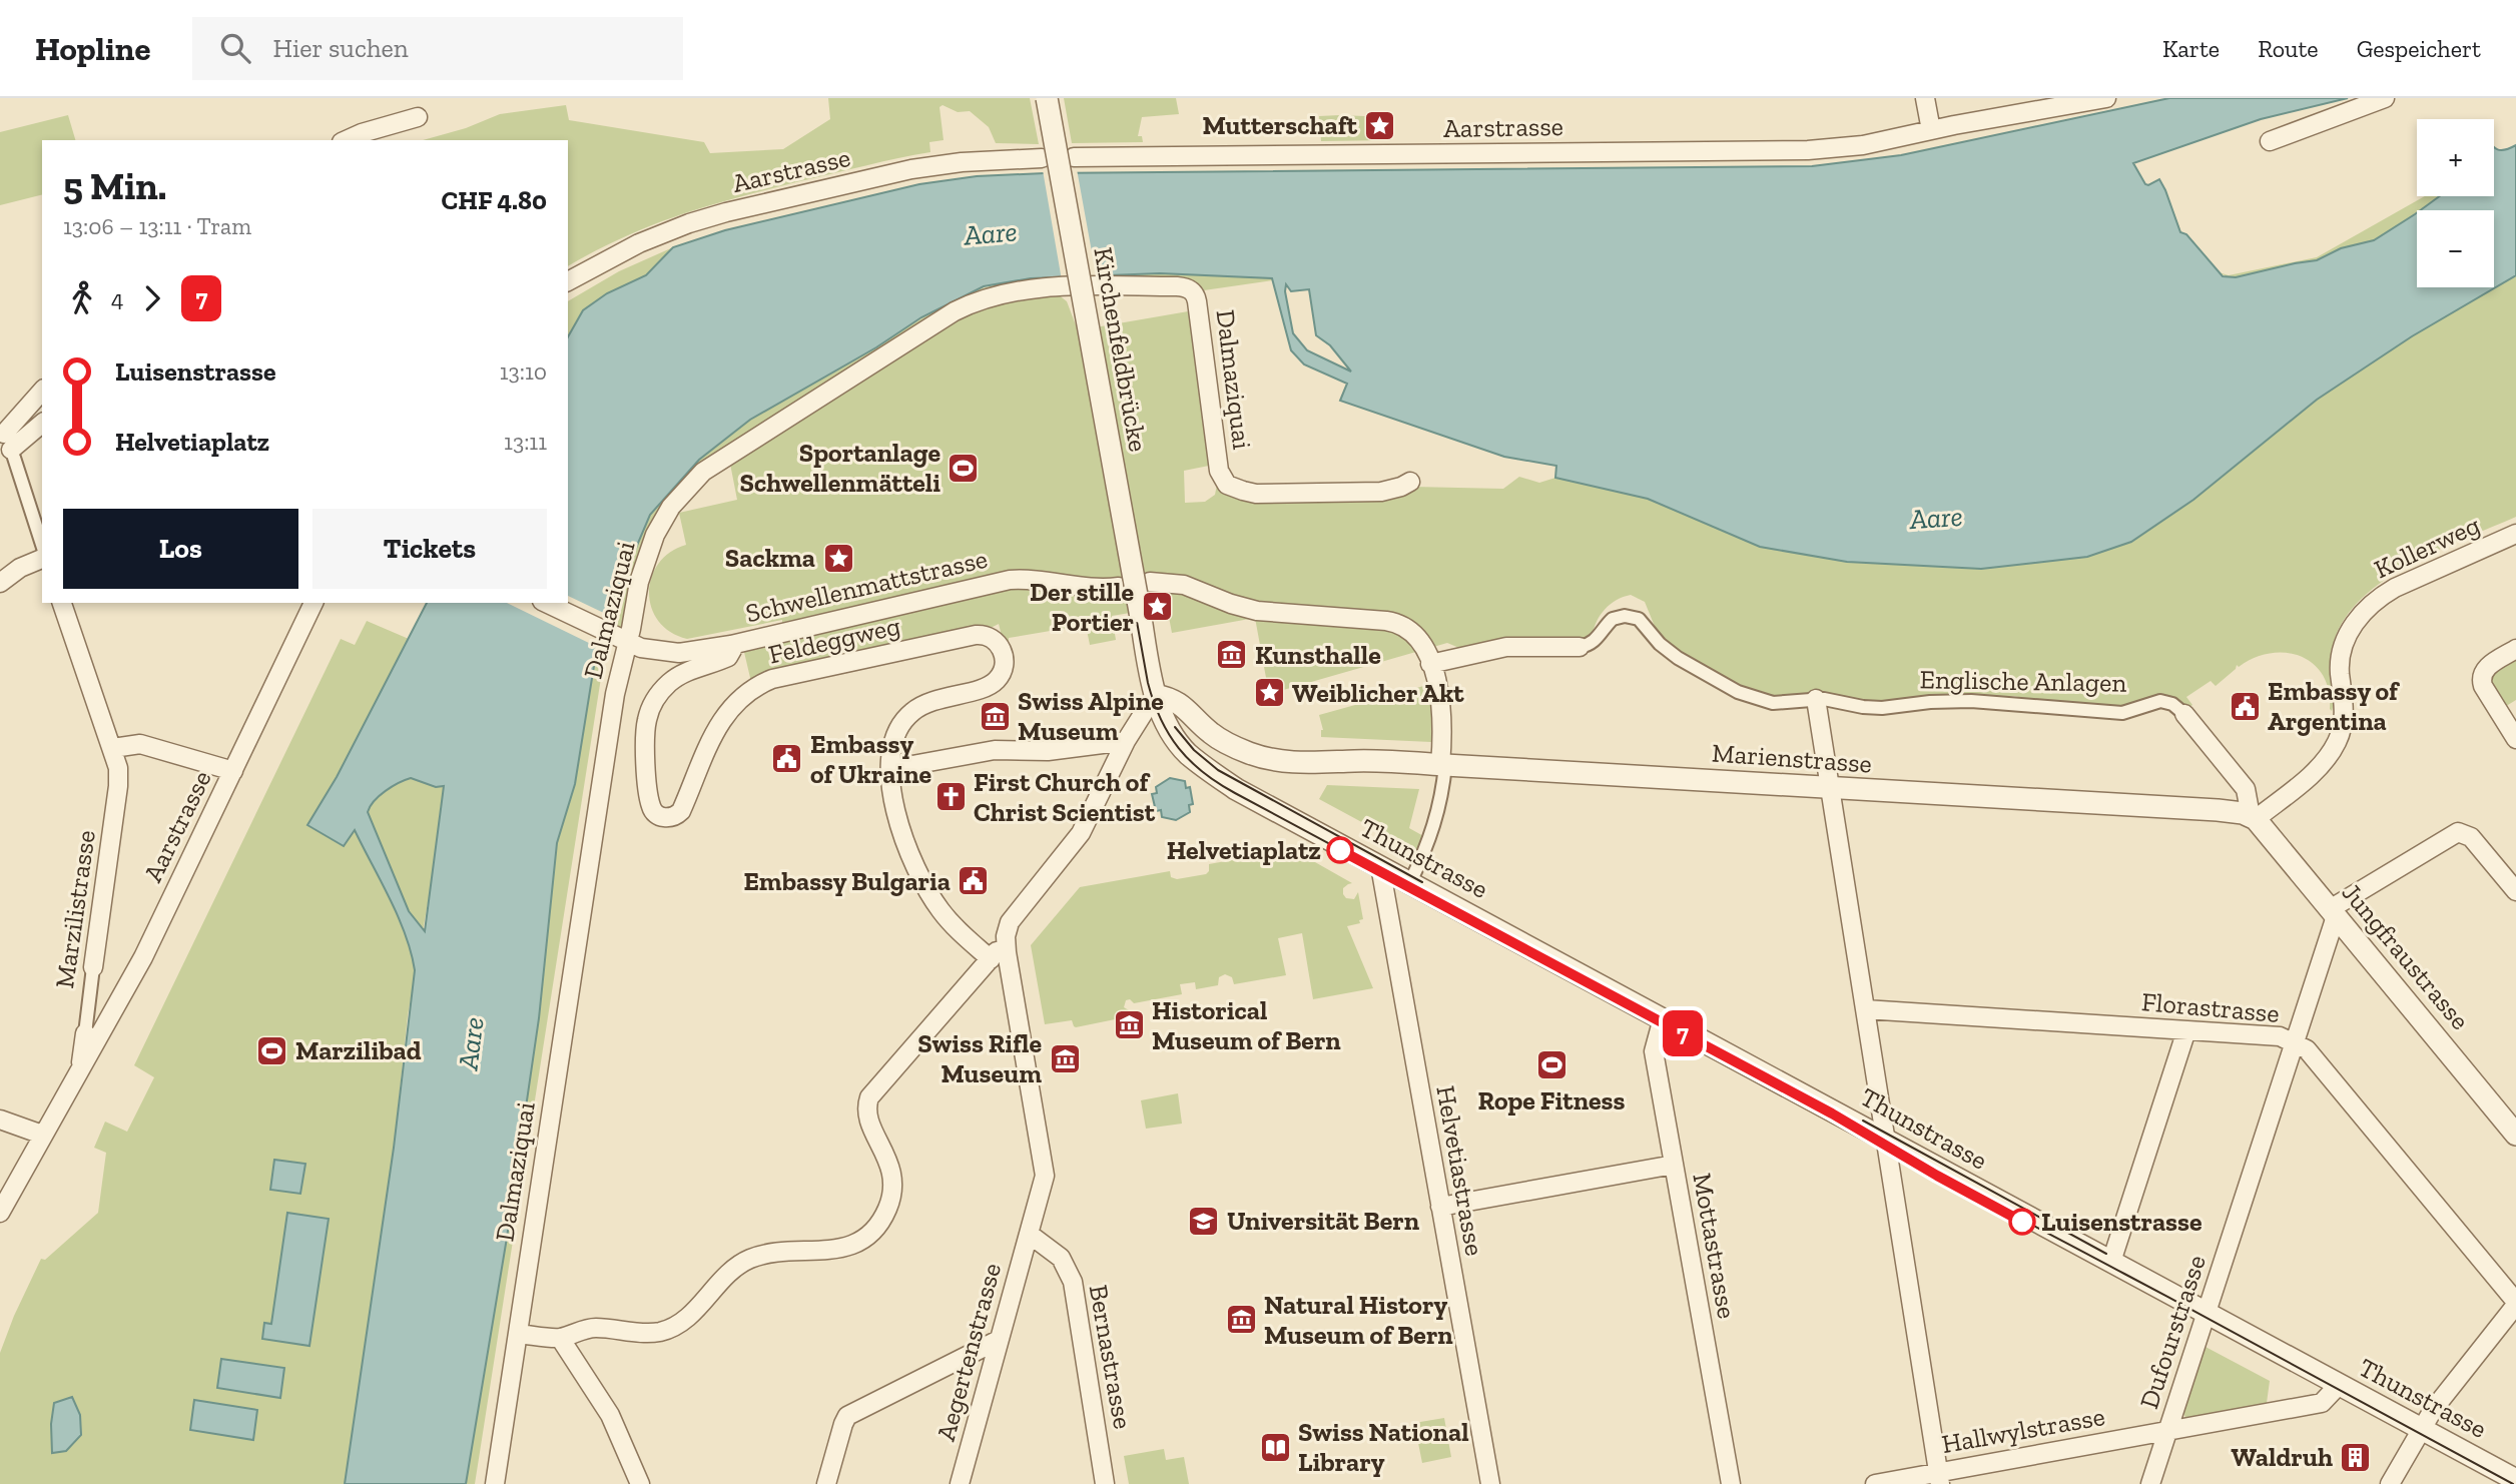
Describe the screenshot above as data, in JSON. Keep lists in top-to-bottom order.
{
  "streets": {
    "street": [
      "Aarstrasse",
      "Kirchenfeldbrücke",
      "Dalmaziquai",
      "Kollerweg",
      "Schwellenmattstrasse",
      "Feldeggweg",
      "Englische Anlagen",
      "Marienstrasse",
      "Thunstrasse",
      "Marzilistrasse",
      "Jungfraustrasse",
      "Florastrasse",
      "Helvetiastrasse",
      "Mottastrasse",
      "Dufourstrasse",
      "Aegertenstrasse",
      "Bernastrasse",
      "Hallwylstrasse"
    ]
  },
  "crossings": [
    ["Aarstrasse", "Marzilistrasse"],
    ["Kirchenfeldbrücke", "Marienstrasse"],
    ["Kirchenfeldbrücke", "Thunstrasse"],
    ["Dalmaziquai", "Schwellenmattstrasse"],
    ["Kollerweg", "Englische Anlagen"],
    ["Kollerweg", "Marienstrasse"],
    ["Kollerweg", "Jungfraustrasse"],
    ["Schwellenmattstrasse", "Feldeggweg"],
    ["Englische Anlagen", "Marienstrasse"],
    ["Englische Anlagen", "Jungfraustrasse"],
    ["Marienstrasse", "Thunstrasse"],
    ["Marienstrasse", "Jungfraustrasse"],
    ["Thunstrasse", "Helvetiastrasse"],
    ["Thunstrasse", "Mottastrasse"],
    ["Thunstrasse", "Dufourstrasse"],
    ["Thunstrasse", "Hallwylstrasse"],
    ["Jungfraustrasse", "Dufourstrasse"],
    ["Florastrasse", "Dufourstrasse"],
    ["Dufourstrasse", "Hallwylstrasse"],
    ["Aegertenstrasse", "Bernastrasse"]
  ],
  "water": ["Aare"],
  "places": {
    "place": [
      "Mutterschaft",
      "Sackma",
      "Der stille Portier",
      "Weiblicher Akt"
    ],
    "sports": ["Sportanlage Schwellenmätteli", "Marzilibad", "Rope Fitness"],
    "museum": [
      "Kunsthalle",
      "Swiss Alpine Museum",
      "Historical Museum of Bern",
      "Swiss Rifle Museum",
      "Natural History Museum of Bern"
    ],
    "public building": ["Embassy of Argentina", "Embassy of Ukraine", "Embassy Bulgaria"],
    "church": ["First Church of Christ Scientist"],
    "other": ["Helvetiaplatz", "Luisenstrasse"],
    "school or university": ["Universität Bern"],
    "library": ["Swiss National Library"],
    "building": ["Waldruh"]
  },
  "lines": ["tram line 7"],
  "page": {
    "header": "Hopline",
    "search": "Hier suchen",
    "nav": ["Karte", "Route", "Gespeichert"],
    "on_map": "7",
    "map_buttons": ["+", "−"],
    "heading": ["5 Min.", "13:06 – 13:11 · Tram", "CHF 4.80"],
    "legs": ["4", "7"],
    "list": [
      {
        "name": "Luisenstrasse",
        "value": "13:10"
      },
      {
        "name": "Helvetiaplatz",
        "value": "13:11"
      }
    ],
    "buttons": ["Los", "Tickets"]
  }
}
